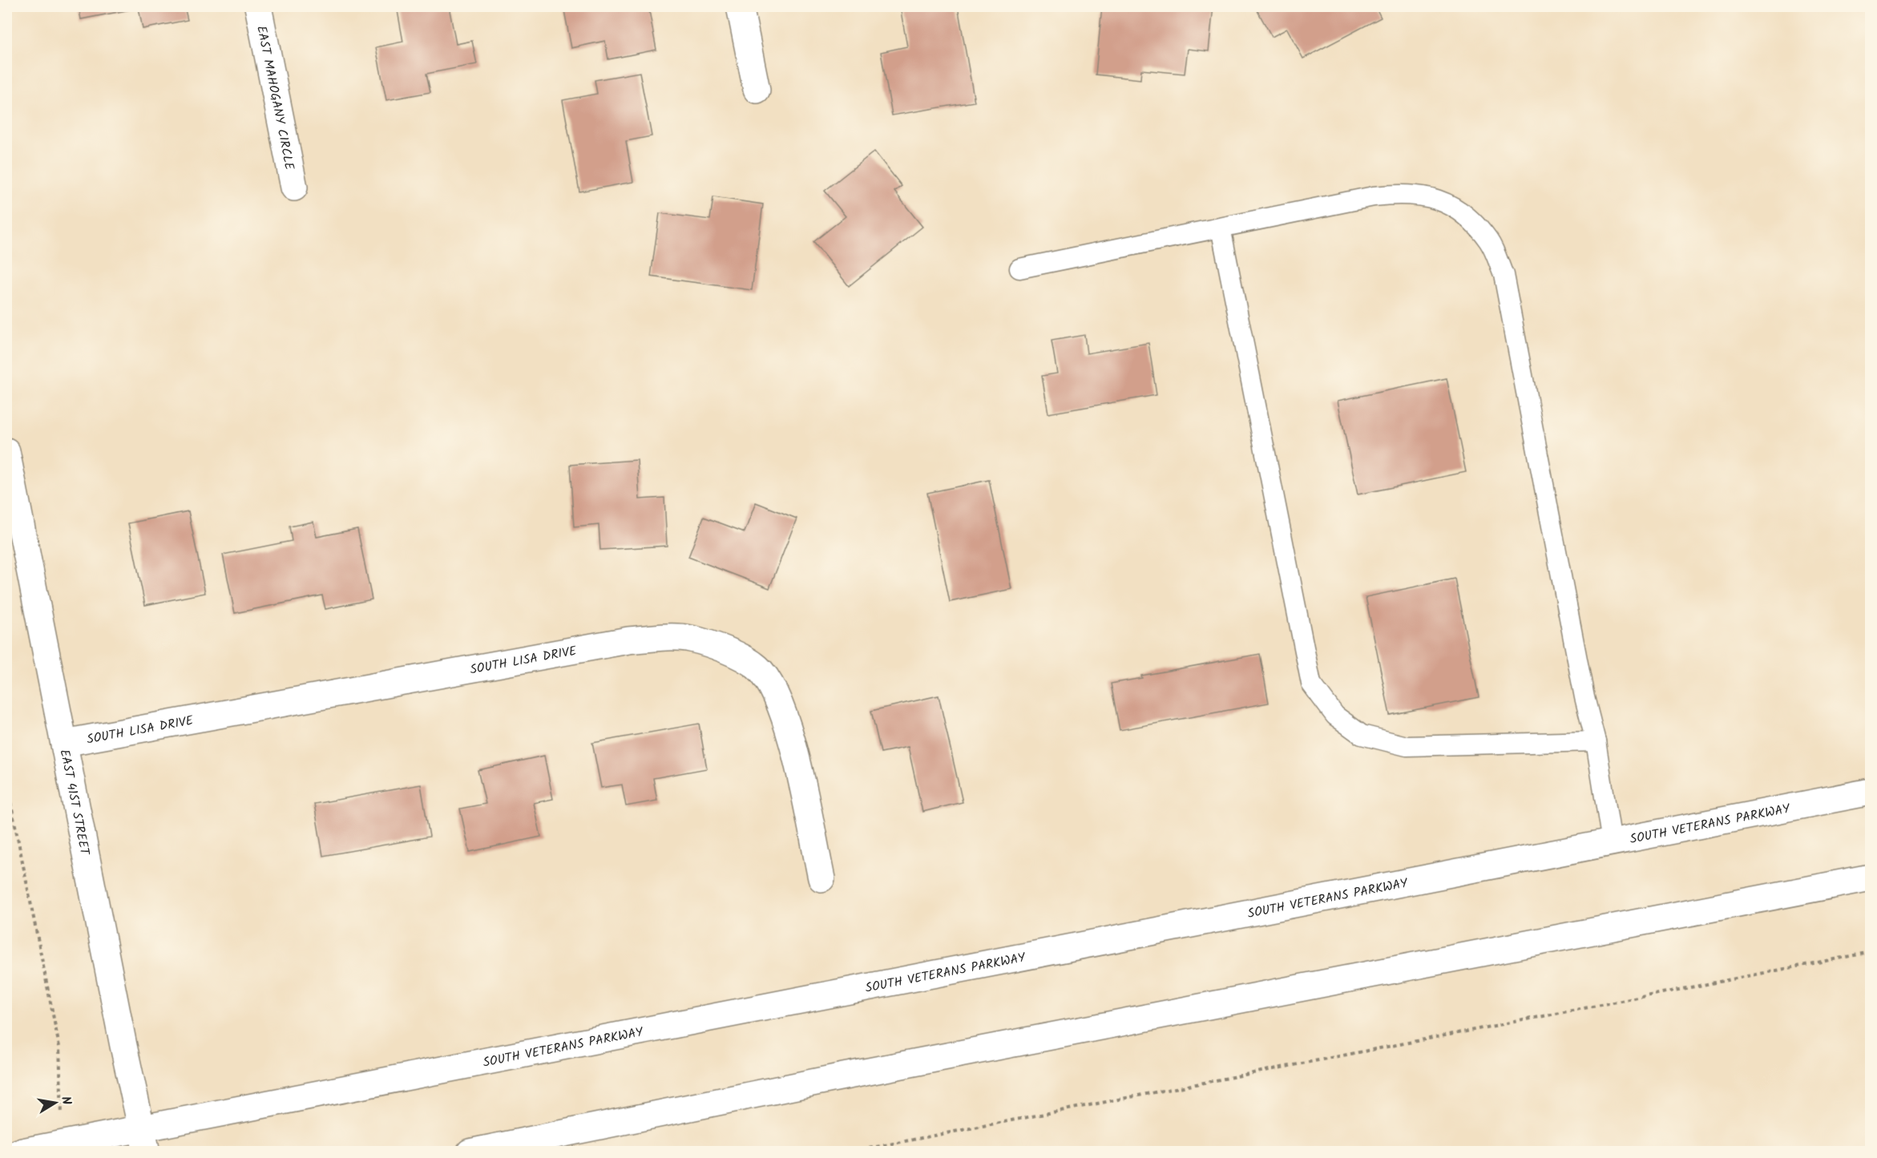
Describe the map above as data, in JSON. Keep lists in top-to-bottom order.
{
  "streets": {
    "main road": [
      "EAST MAHOGANY CIRCLE",
      "SOUTH LISA DRIVE",
      "EAST 41ST STREET",
      "SOUTH VETERANS PARKWAY"
    ]
  },
  "crossings": [
    ["SOUTH LISA DRIVE", "EAST 41ST STREET"],
    ["EAST 41ST STREET", "SOUTH VETERANS PARKWAY"]
  ],
  "north": "right"
}
